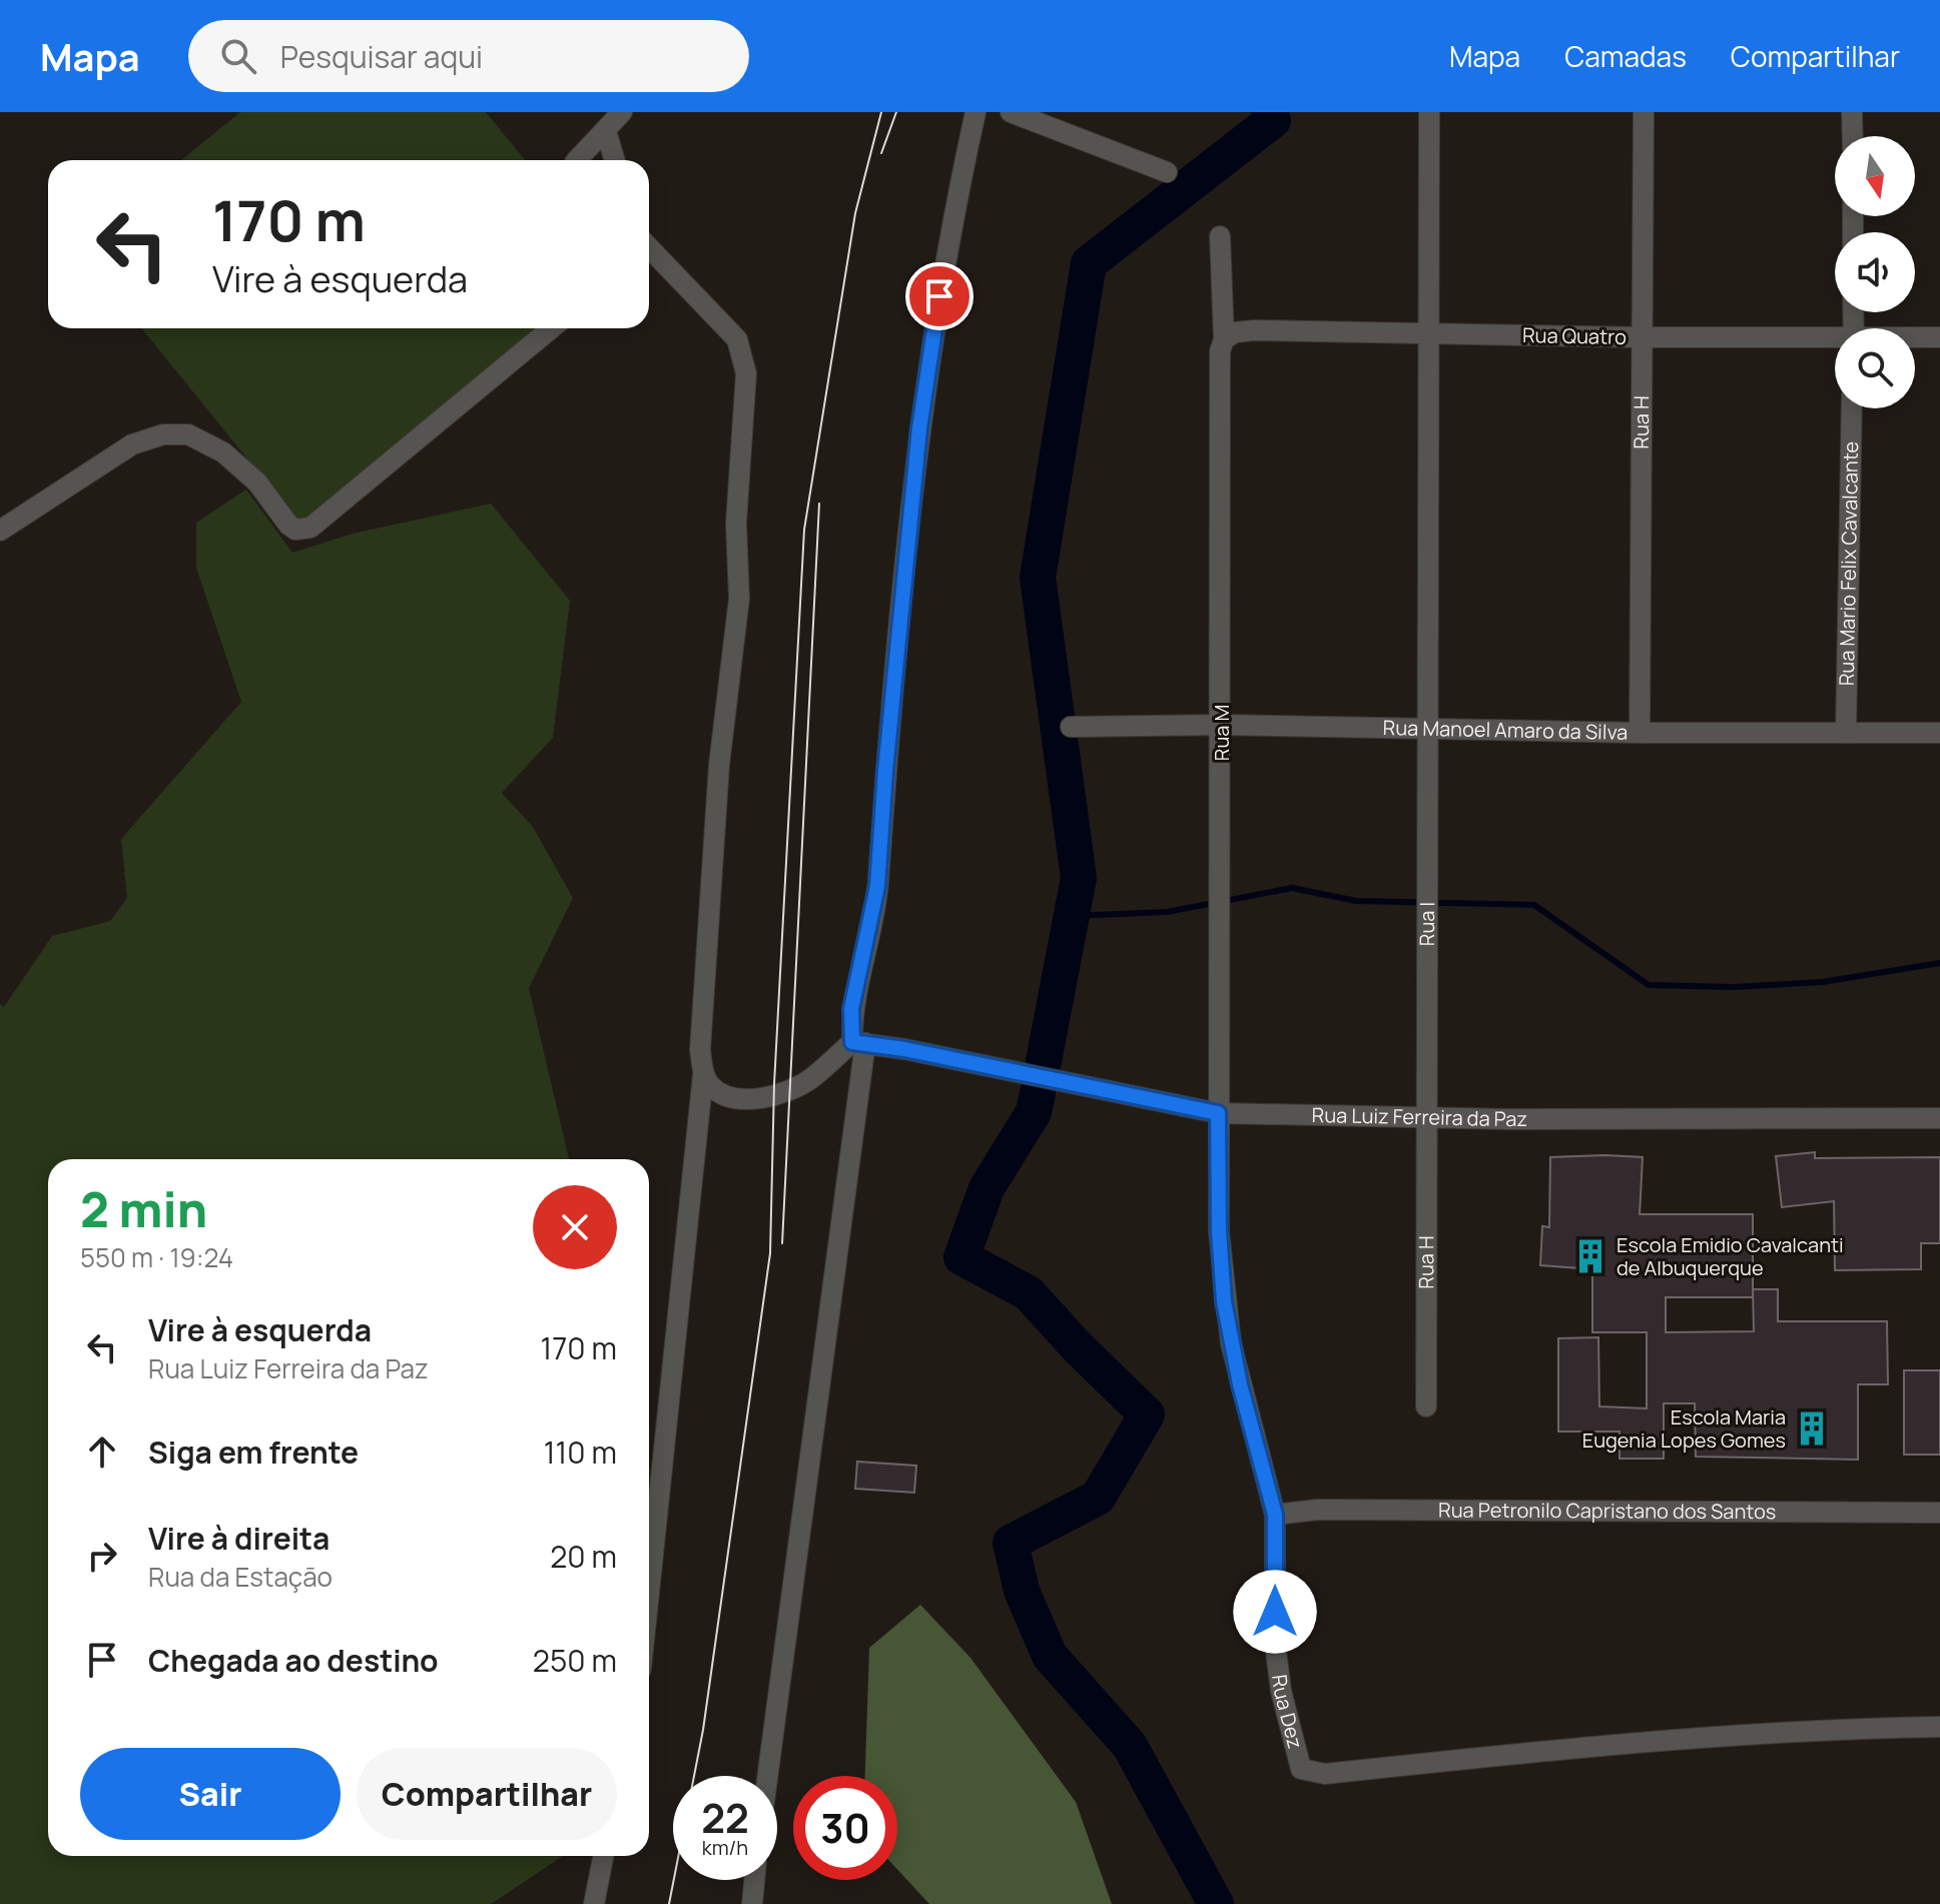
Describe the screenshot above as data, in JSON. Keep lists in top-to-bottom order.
{
  "streets": {
    "street": [
      "Rua Quatro",
      "Rua H",
      "Rua Mario Felix Cavalcante",
      "Rua Manoel Amaro da Silva",
      "Rua M",
      "Rua I",
      "Rua Luiz Ferreira da Paz",
      "Rua Petronilo Capristano dos Santos",
      "Rua Dez"
    ]
  },
  "crossings": [
    ["Rua Quatro", "Rua H"],
    ["Rua Quatro", "Rua M"],
    ["Rua Quatro", "Rua I"],
    ["Rua H", "Rua Manoel Amaro da Silva"],
    ["Rua H", "Rua I"],
    ["Rua H", "Rua Luiz Ferreira da Paz"],
    ["Rua Mario Felix Cavalcante", "Rua Manoel Amaro da Silva"],
    ["Rua Manoel Amaro da Silva", "Rua M"],
    ["Rua Manoel Amaro da Silva", "Rua I"],
    ["Rua M", "Rua Luiz Ferreira da Paz"],
    ["Rua M", "Rua Dez"],
    ["Rua I", "Rua Luiz Ferreira da Paz"],
    ["Rua Luiz Ferreira da Paz", "Rua Dez"],
    ["Rua Petronilo Capristano dos Santos", "Rua Dez"]
  ],
  "places": {
    "building": ["Escola Emidio Cavalcanti de Albuquerque", "Escola Maria Eugenia Lopes Gomes"]
  },
  "north": "bottom",
  "page": {
    "header": "Mapa",
    "search": "Pesquisar aqui",
    "nav": ["Mapa", "Camadas", "Compartilhar"],
    "turn": ["170 m", "Vire à esquerda"],
    "heading": ["2 min", "550 m · 19:24"],
    "list": [
      {
        "name": "Vire à esquerda",
        "note": "Rua Luiz Ferreira da Paz",
        "value": "170 m"
      },
      {
        "name": "Siga em frente",
        "value": "110 m"
      },
      {
        "name": "Vire à direita",
        "note": "Rua da Estação",
        "value": "20 m"
      },
      {
        "name": "Chegada ao destino",
        "value": "250 m"
      }
    ],
    "buttons": ["Sair", "Compartilhar"],
    "speed": "22 km/h",
    "limit": "30"
  }
}
